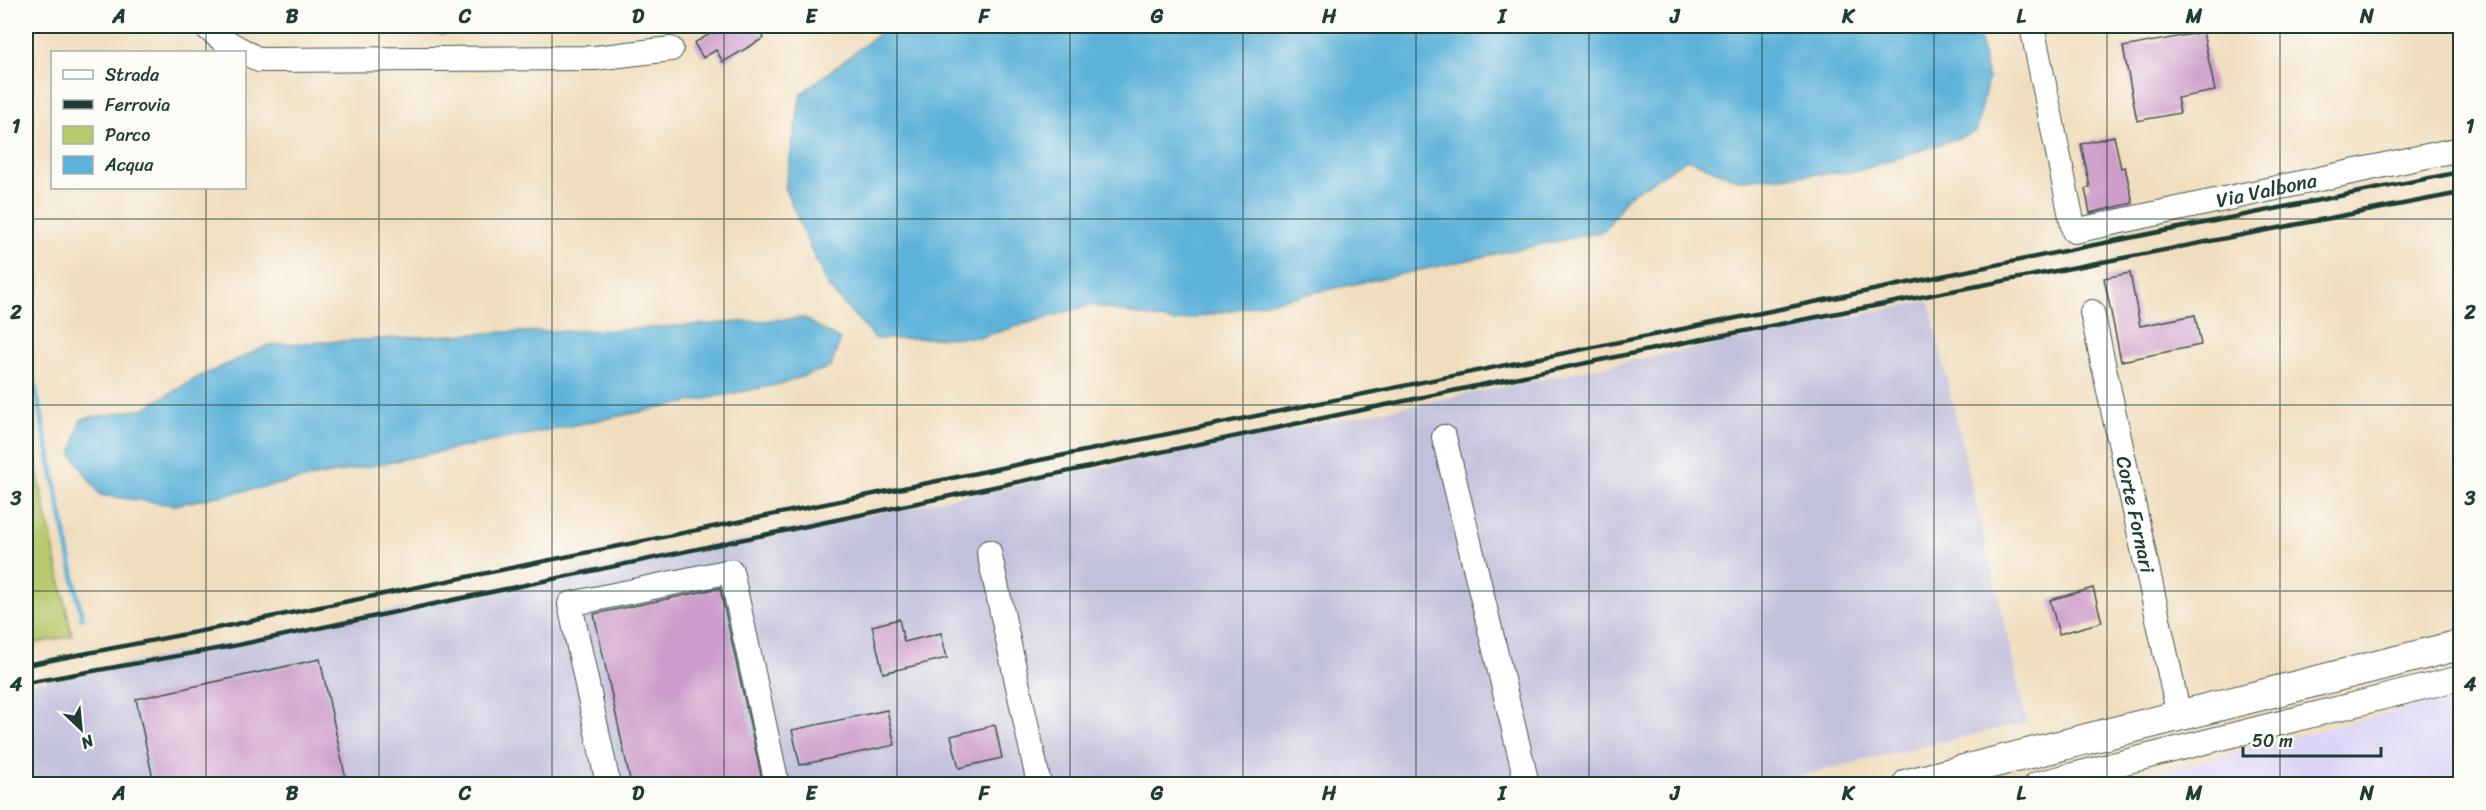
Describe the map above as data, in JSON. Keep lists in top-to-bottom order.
{
  "streets": {
    "street": ["Via Valbona", "Corte Fornari"]
  },
  "legend": [
    "Strada",
    "Ferrovia",
    "Parco",
    "Acqua"
  ],
  "scale_bar": "50 m",
  "north": "bottom right",
  "grid": {
    "columns": [
      "A",
      "B",
      "C",
      "D",
      "E",
      "F",
      "G",
      "H",
      "I",
      "J",
      "K",
      "L",
      "M",
      "N"
    ],
    "rows": [
      "1",
      "2",
      "3",
      "4"
    ]
  }
}
